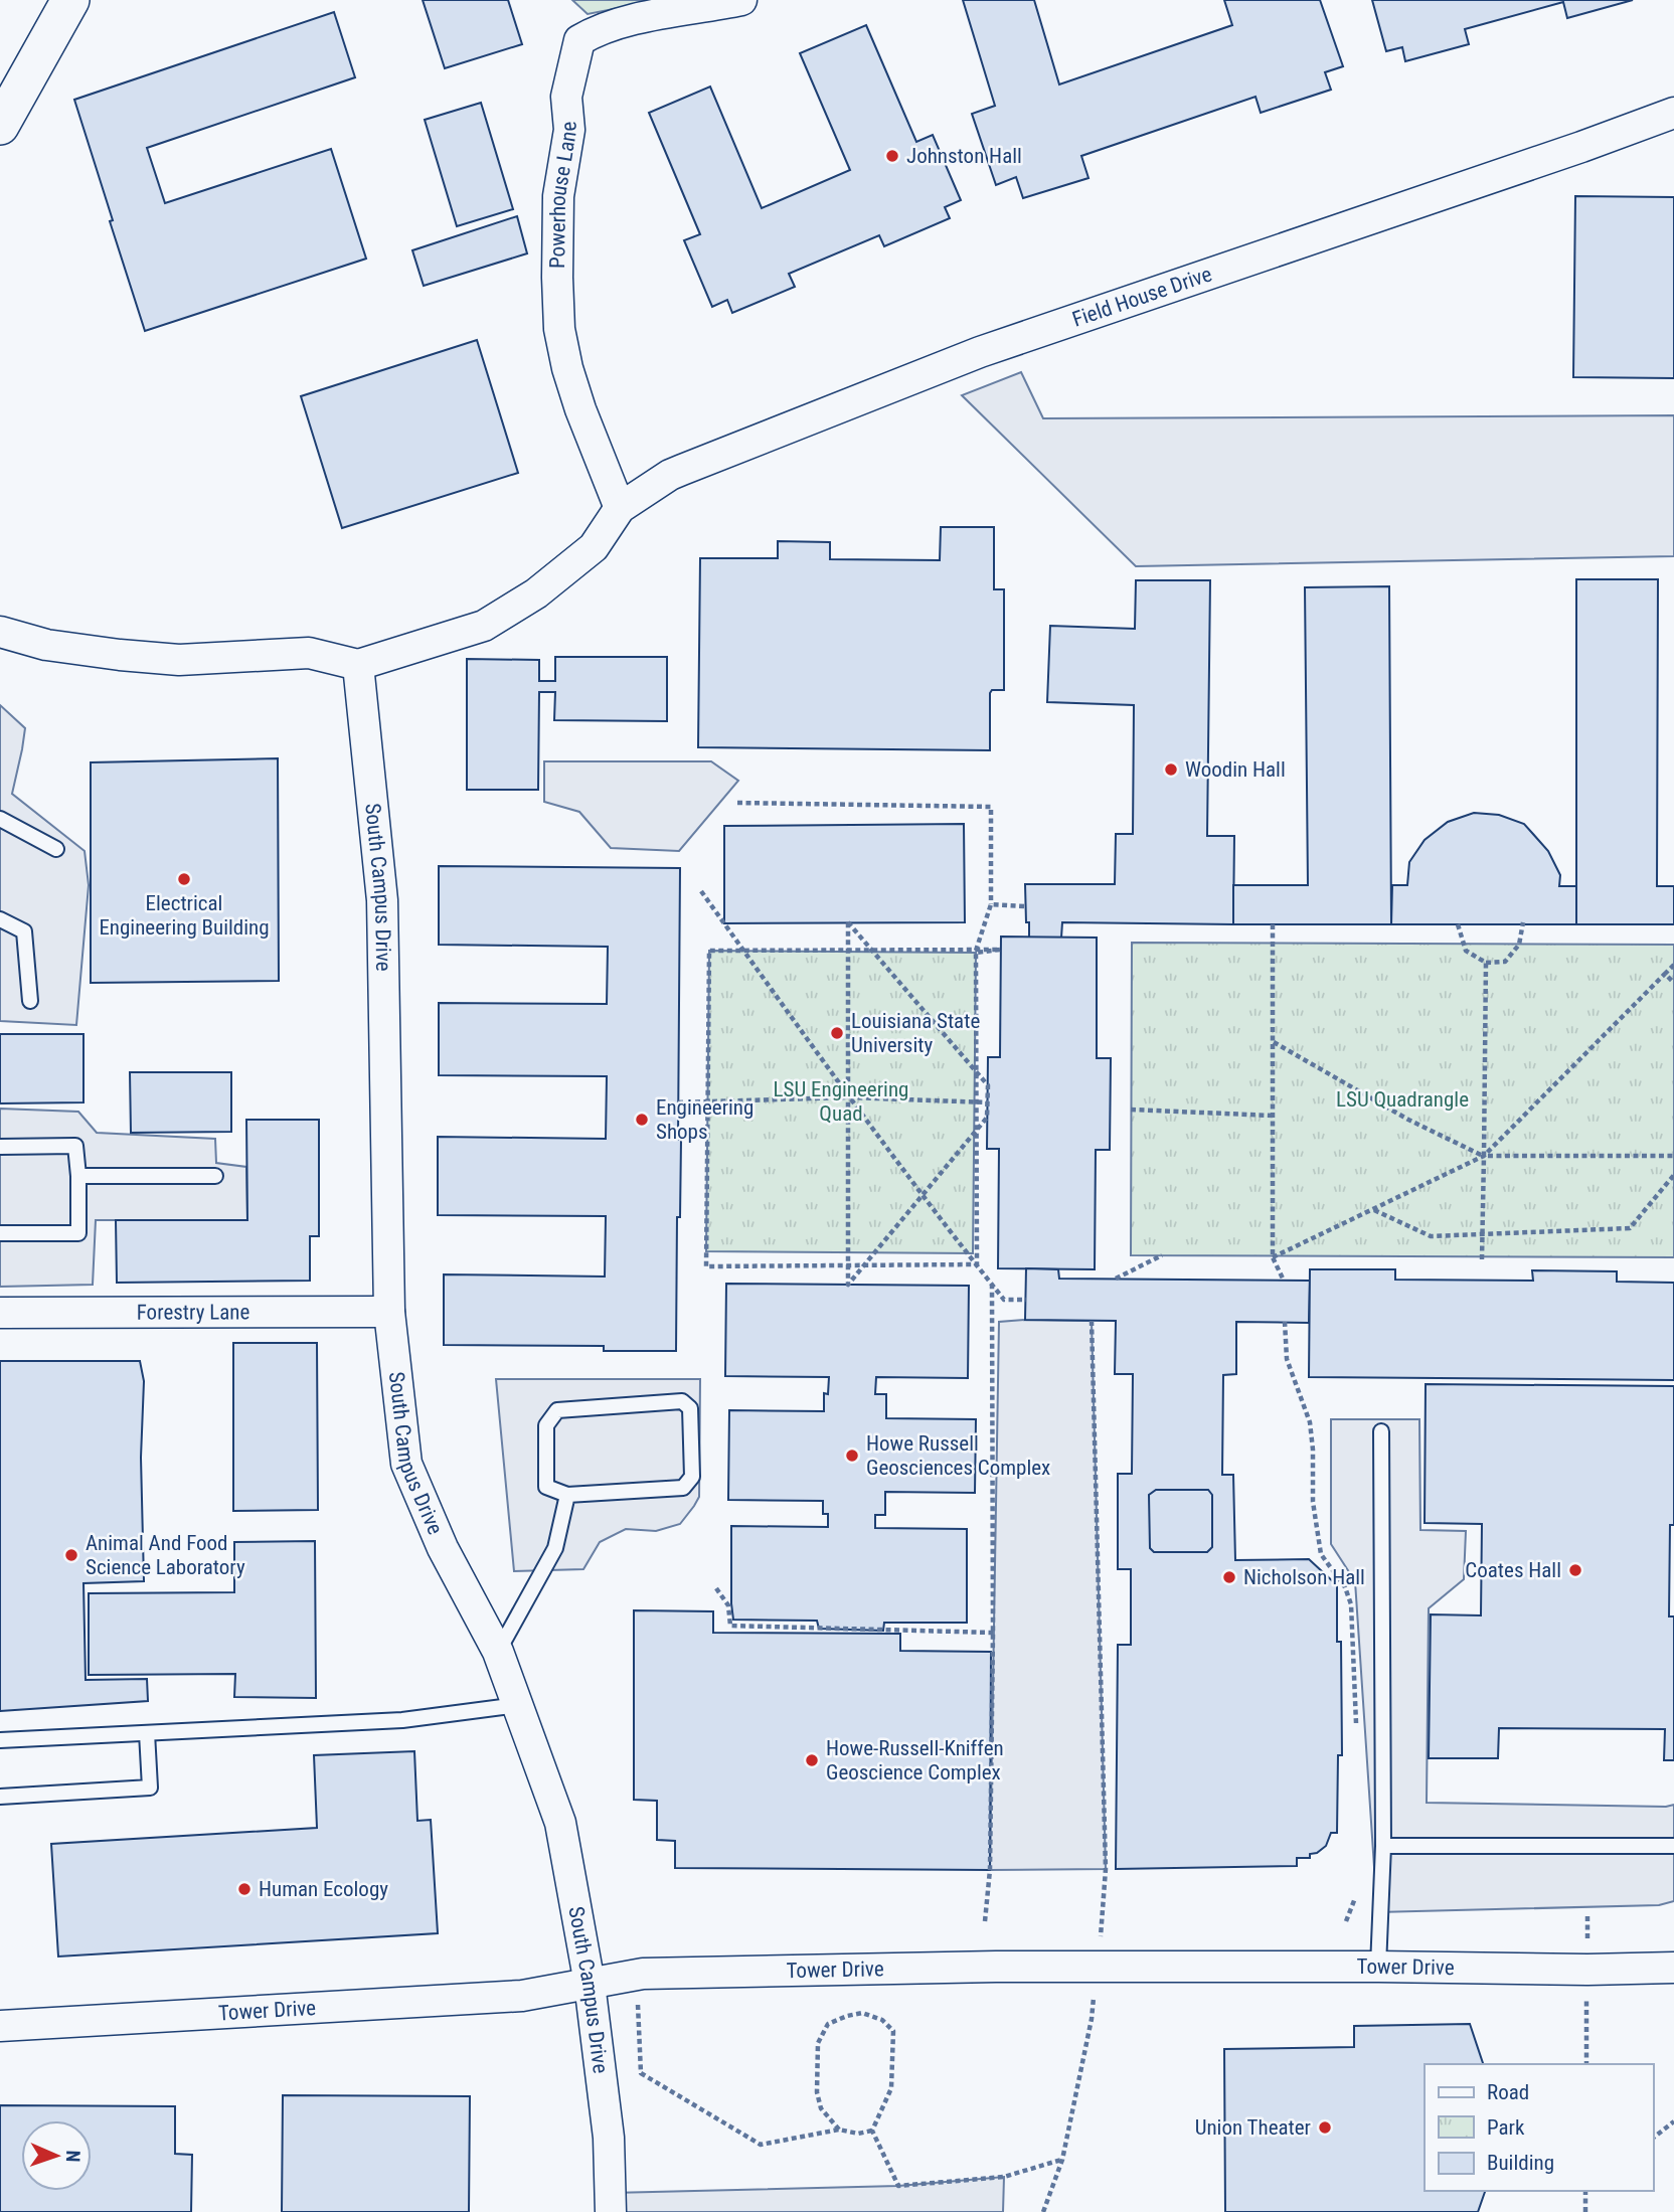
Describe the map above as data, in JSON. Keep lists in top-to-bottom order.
{
  "streets": {
    "street": [
      "Powerhouse Lane",
      "Field House Drive",
      "South Campus Drive",
      "Forestry Lane",
      "Tower Drive"
    ]
  },
  "crossings": [
    ["Powerhouse Lane", "Field House Drive"],
    ["South Campus Drive", "Forestry Lane"],
    ["South Campus Drive", "Tower Drive"]
  ],
  "parks": ["LSU Engineering Quad", "LSU Quadrangle"],
  "places": [
    "Johnston Hall",
    "Woodin Hall",
    "Electrical Engineering Building",
    "Louisiana State University",
    "Engineering Shops",
    "Howe Russell Geosciences Complex",
    "Animal And Food Science Laboratory",
    "Coates Hall",
    "Nicholson Hall",
    "Howe-Russell-Kniffen Geoscience Complex",
    "Human Ecology",
    "Union Theater"
  ],
  "legend": ["Road", "Park", "Building"],
  "north": "right"
}
